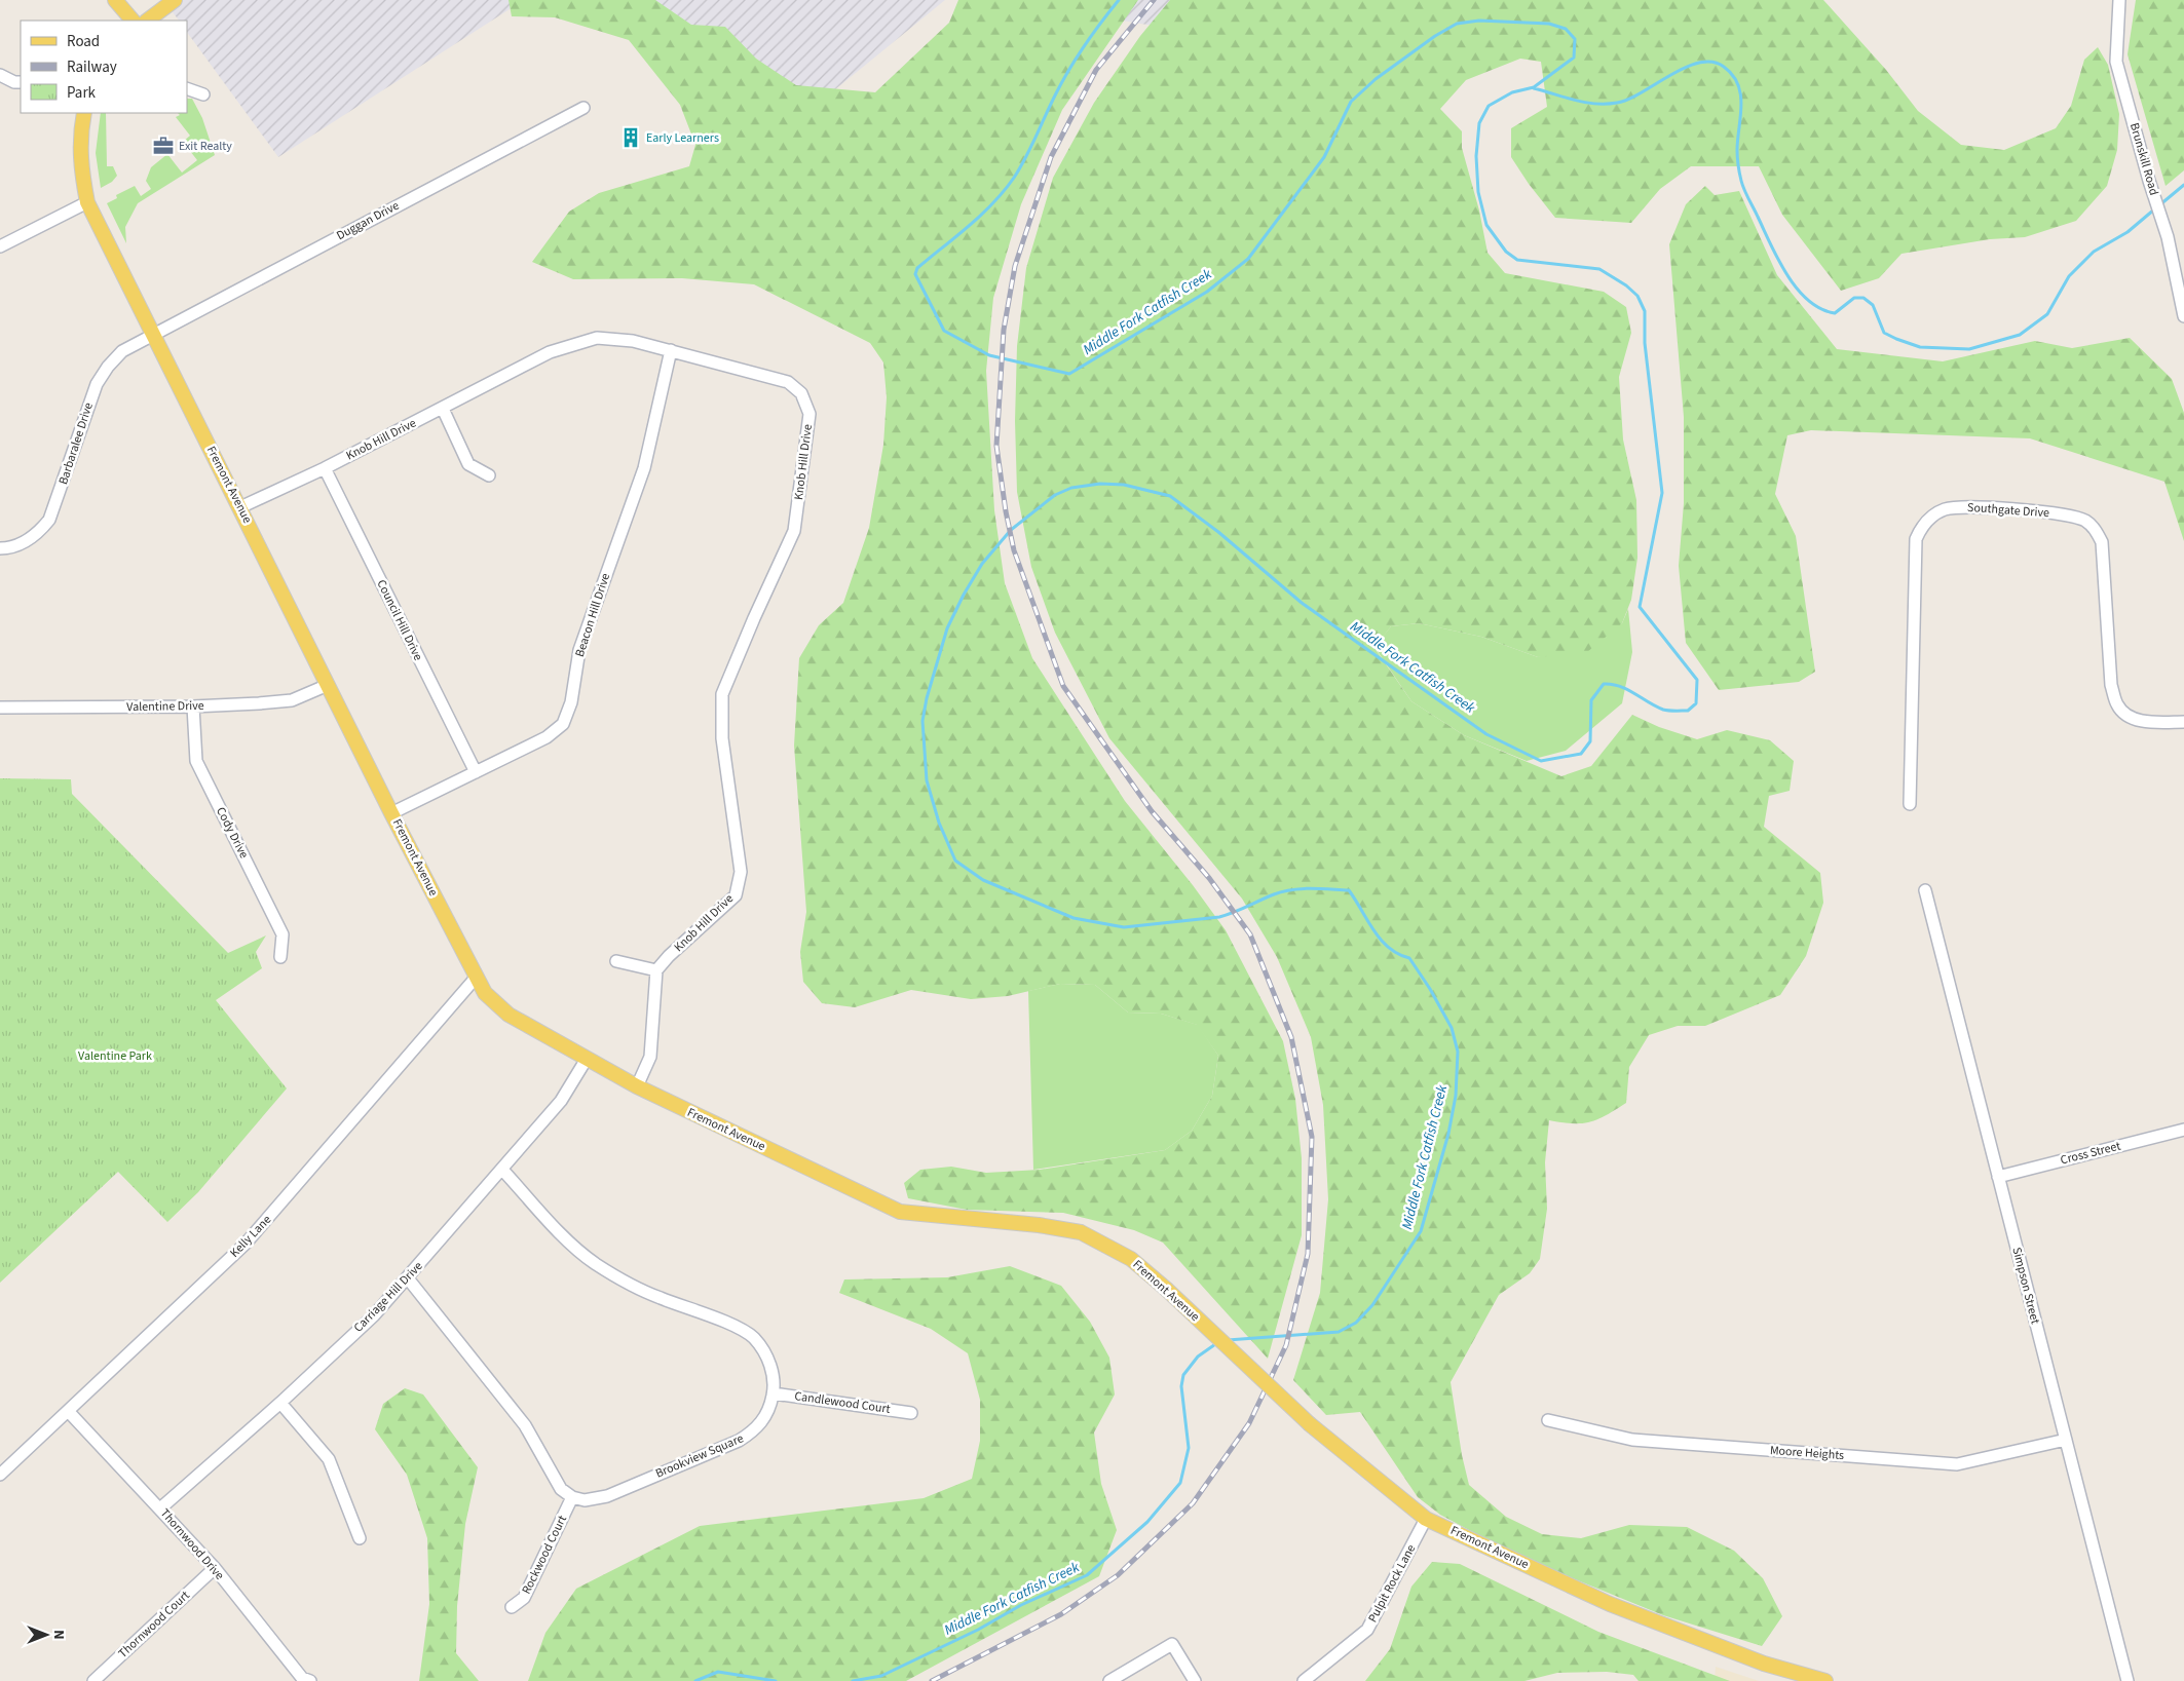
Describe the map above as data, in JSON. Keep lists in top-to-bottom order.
{
  "streets": {
    "main road": ["Fremont Avenue"],
    "street": [
      "Brunskill Road",
      "Duggan Drive",
      "Knob Hill Drive",
      "Barbaralee Drive",
      "Southgate Drive",
      "Beacon Hill Drive",
      "Council Hill Drive",
      "Valentine Drive",
      "Cody Drive",
      "Cross Street",
      "Kelly Lane",
      "Simpson Street",
      "Carriage Hill Drive",
      "Candlewood Court",
      "Moore Heights",
      "Brookview Square",
      "Thornwood Drive",
      "Rockwood Court",
      "Pulpit Rock Lane",
      "Thornwood Court"
    ]
  },
  "crossings": [
    ["Duggan Drive", "Barbaralee Drive"],
    ["Duggan Drive", "Fremont Avenue"],
    ["Knob Hill Drive", "Fremont Avenue"],
    ["Knob Hill Drive", "Beacon Hill Drive"],
    ["Knob Hill Drive", "Council Hill Drive"],
    ["Barbaralee Drive", "Fremont Avenue"],
    ["Fremont Avenue", "Beacon Hill Drive"],
    ["Fremont Avenue", "Valentine Drive"],
    ["Fremont Avenue", "Kelly Lane"],
    ["Fremont Avenue", "Carriage Hill Drive"],
    ["Fremont Avenue", "Pulpit Rock Lane"],
    ["Beacon Hill Drive", "Council Hill Drive"],
    ["Valentine Drive", "Cody Drive"],
    ["Cross Street", "Simpson Street"],
    ["Kelly Lane", "Thornwood Drive"],
    ["Simpson Street", "Moore Heights"],
    ["Carriage Hill Drive", "Brookview Square"],
    ["Carriage Hill Drive", "Thornwood Drive"],
    ["Candlewood Court", "Brookview Square"],
    ["Brookview Square", "Rockwood Court"],
    ["Thornwood Drive", "Thornwood Court"]
  ],
  "water": ["Middle Fork Catfish Creek"],
  "parks": ["Valentine Park"],
  "places": {
    "building": ["Early Learners"],
    "office": ["Exit Realty"]
  },
  "legend": ["Road", "Railway", "Park"],
  "north": "right"
}
